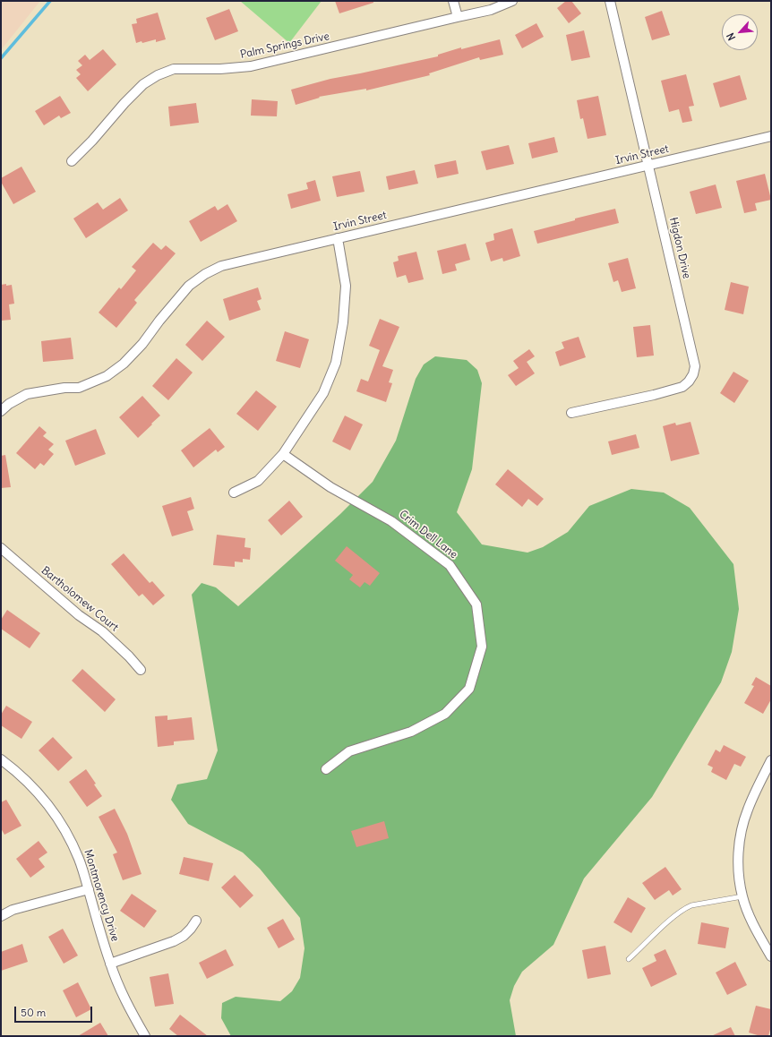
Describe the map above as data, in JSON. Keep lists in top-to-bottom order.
{
  "streets": {
    "street": [
      "Palm Springs Drive",
      "Irvin Street",
      "Higdon Drive",
      "Crim Dell Lane",
      "Bartholomew Court",
      "Montmorency Drive"
    ]
  },
  "crossings": [
    ["Irvin Street", "Higdon Drive"]
  ],
  "scale_bar": "50 m",
  "north": "bottom left"
}
